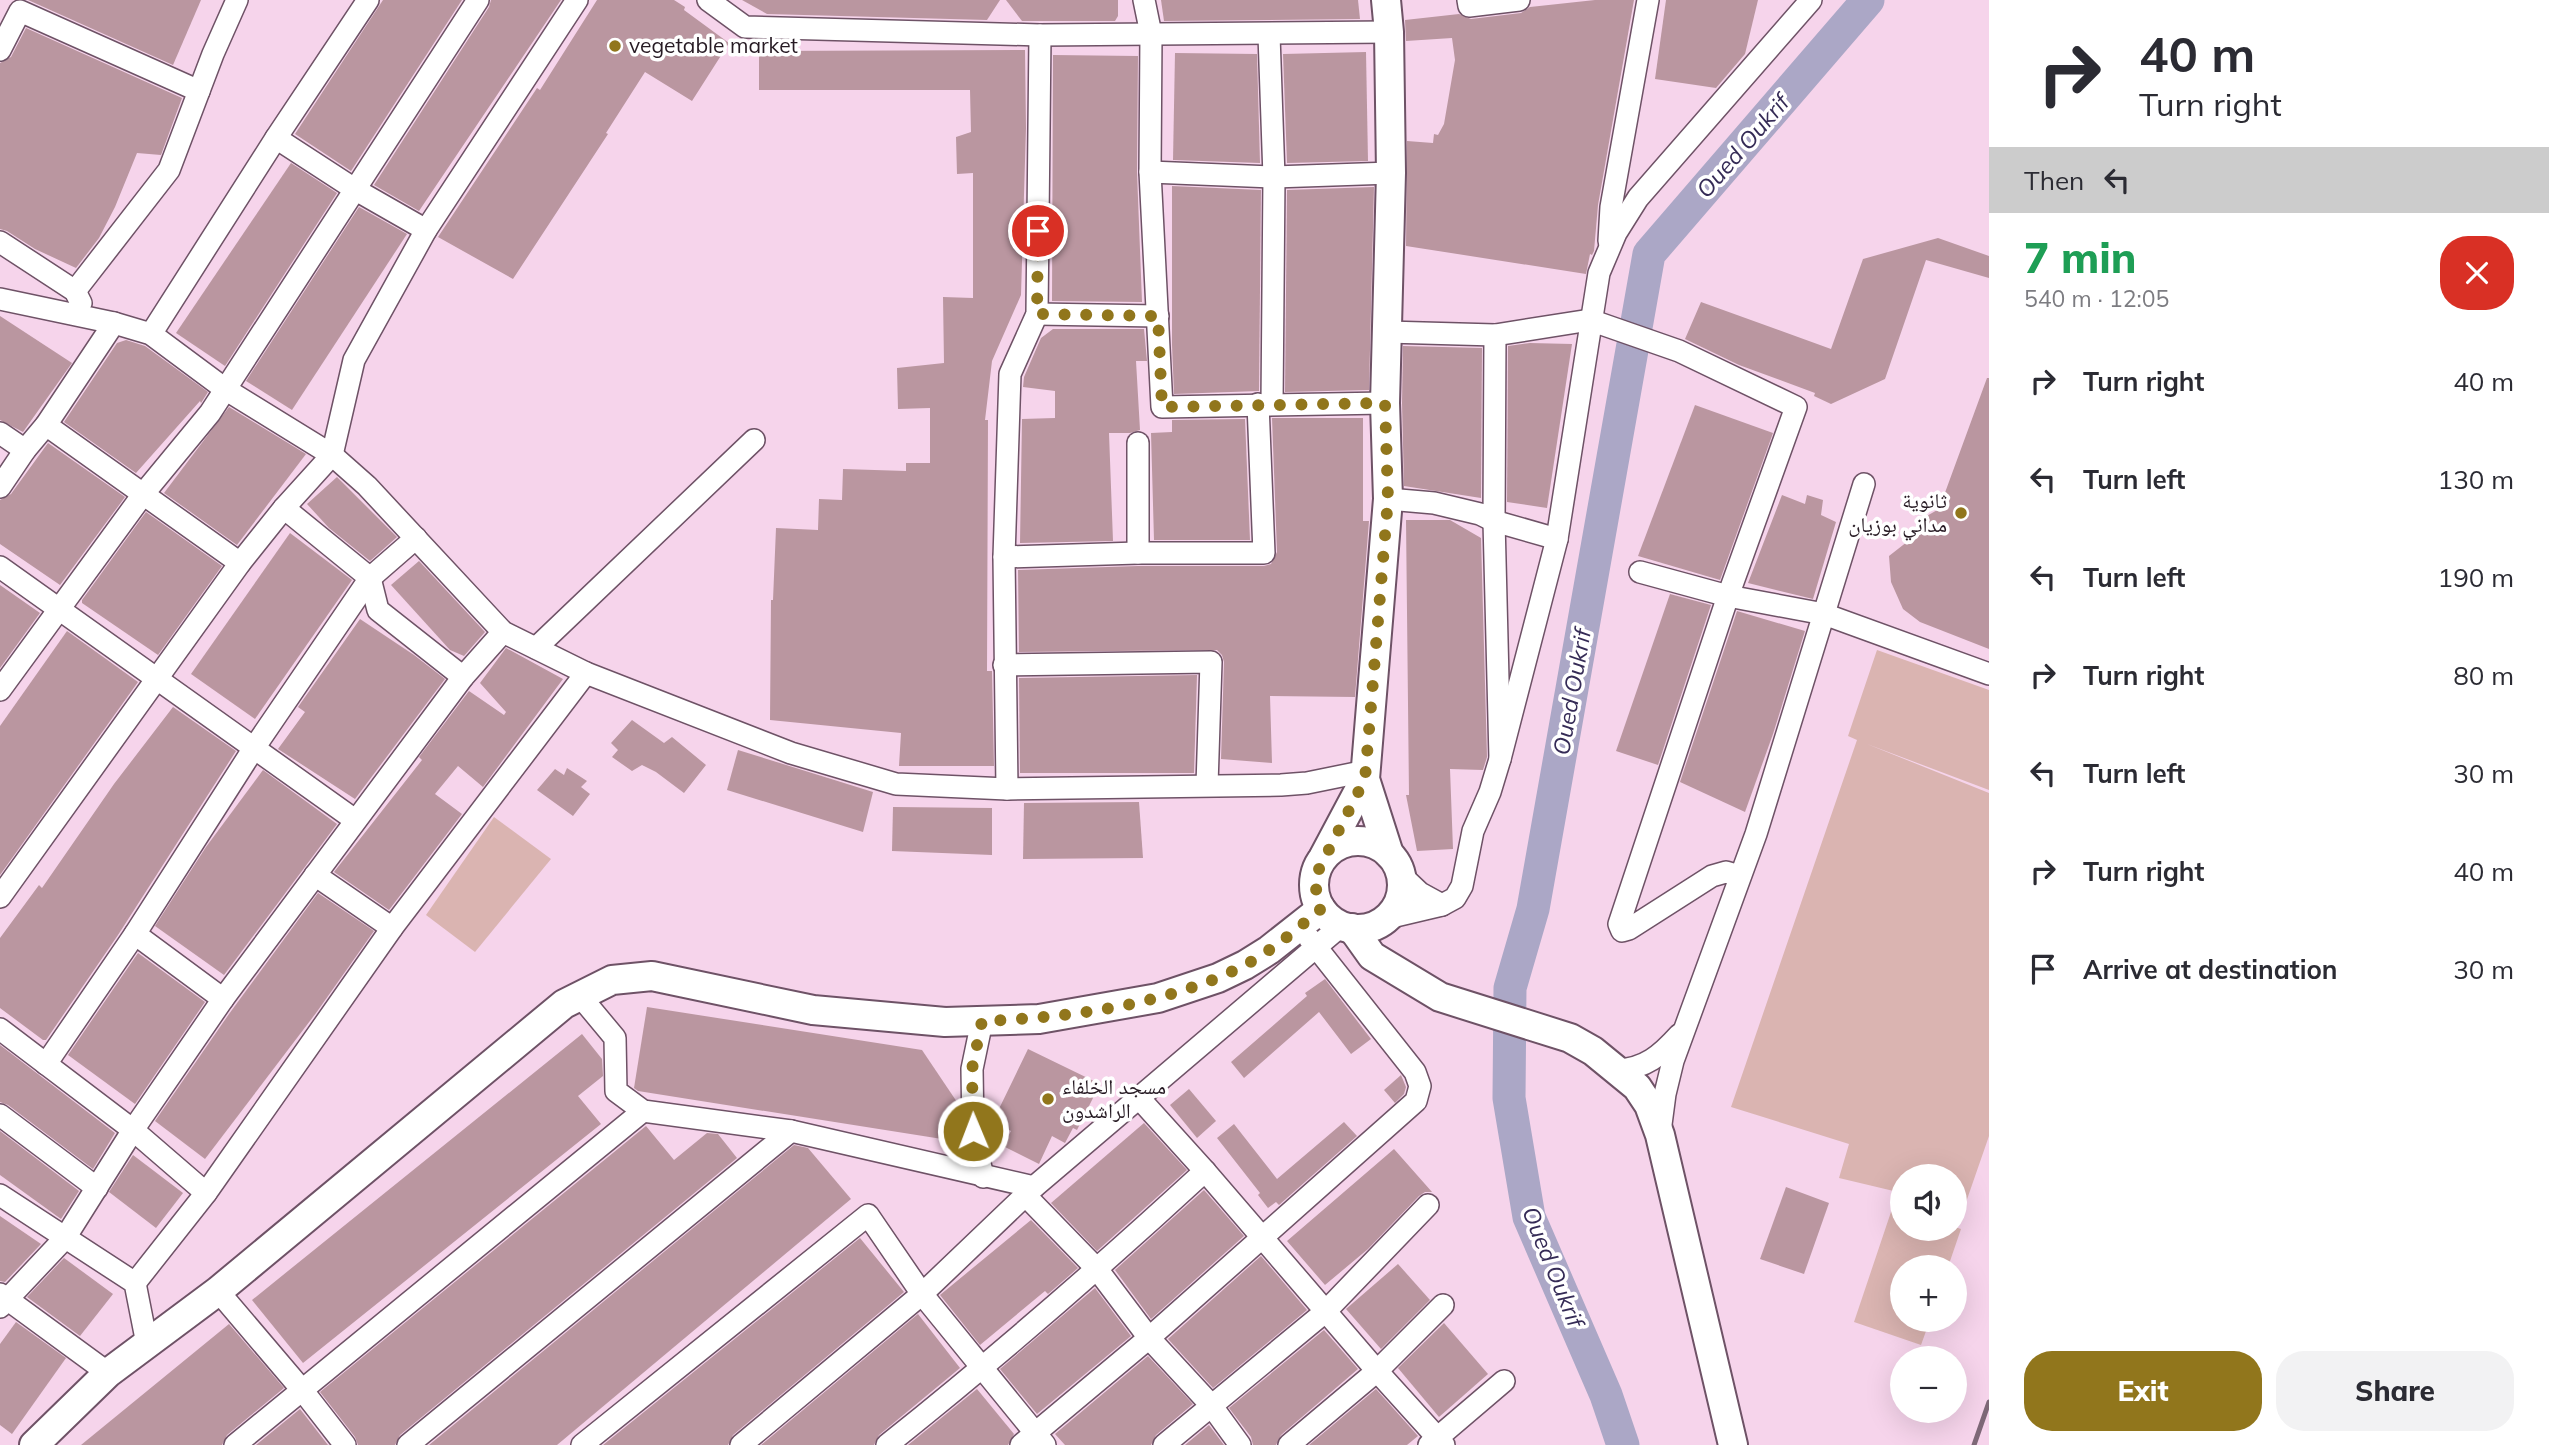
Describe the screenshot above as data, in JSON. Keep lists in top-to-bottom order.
{
  "water": ["Oued Oukrif"],
  "places": ["vegetable market", "ثانوية مداني بوزيان", "مسجد الخلفاء الراشدون"],
  "page": {
    "turn": ["40 m", "Turn right"],
    "then": "Then",
    "heading": ["7 min", "540 m · 12:05"],
    "list": [
      {
        "name": "Turn right",
        "value": "40 m"
      },
      {
        "name": "Turn left",
        "value": "130 m"
      },
      {
        "name": "Turn left",
        "value": "190 m"
      },
      {
        "name": "Turn right",
        "value": "80 m"
      },
      {
        "name": "Turn left",
        "value": "30 m"
      },
      {
        "name": "Turn right",
        "value": "40 m"
      },
      {
        "name": "Arrive at destination",
        "value": "30 m"
      }
    ],
    "map_buttons": ["+", "−"],
    "buttons": ["Exit", "Share"]
  }
}
